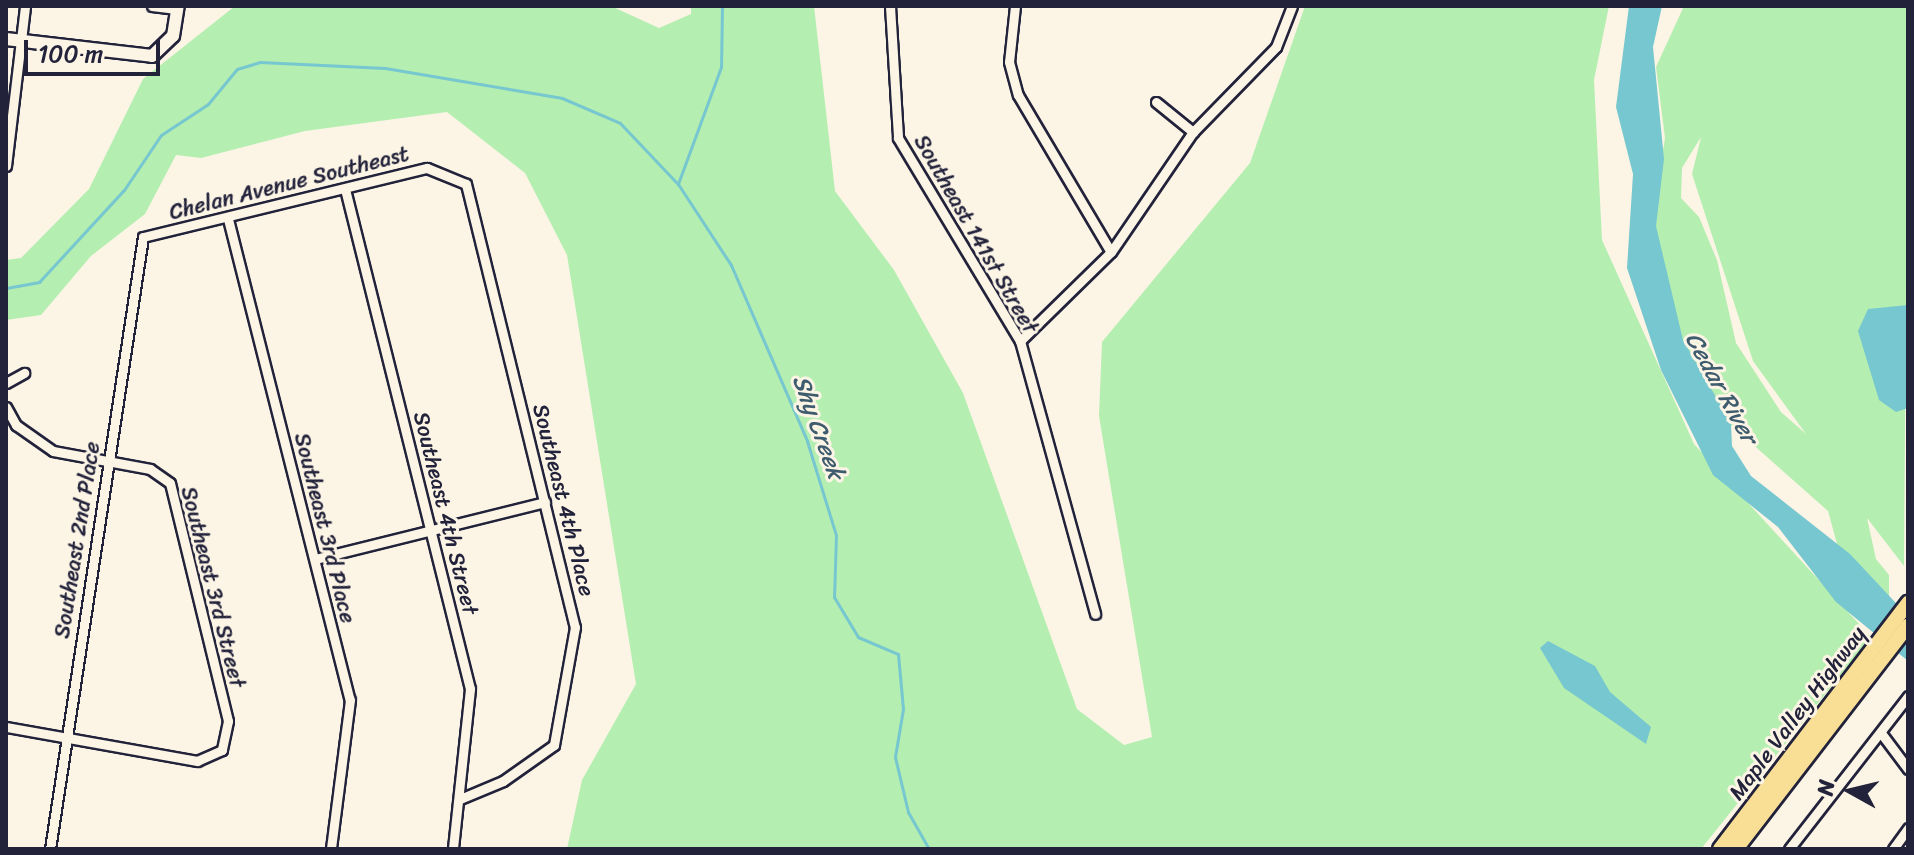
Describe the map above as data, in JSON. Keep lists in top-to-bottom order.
{
  "streets": {
    "main road": ["Maple Valley Highway"],
    "street": [
      "Chelan Avenue Southeast",
      "Southeast 141st Street",
      "Southeast 4th Place",
      "Southeast 4th Street",
      "Southeast 3rd Place",
      "Southeast 2nd Place",
      "Southeast 3rd Street"
    ]
  },
  "crossings": [
    ["Chelan Avenue Southeast", "Southeast 4th Place"],
    ["Chelan Avenue Southeast", "Southeast 4th Street"],
    ["Chelan Avenue Southeast", "Southeast 3rd Place"],
    ["Chelan Avenue Southeast", "Southeast 2nd Place"],
    ["Southeast 4th Place", "Southeast 4th Street"],
    ["Southeast 2nd Place", "Southeast 3rd Street"]
  ],
  "water": ["Cedar River", "Shy Creek"],
  "scale_bar": "100 m",
  "north": "left"
}
